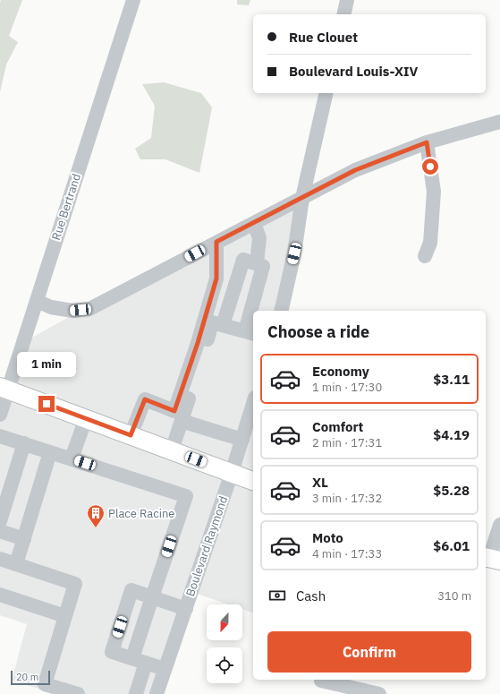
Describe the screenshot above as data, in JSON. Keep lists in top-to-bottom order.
{
  "streets": {
    "street": ["Rue Bertrand", "Boulevard Raymond"]
  },
  "places": {
    "building": ["Place Racine"]
  },
  "scale_bar": "20 m",
  "north": "bottom",
  "page": {
    "banner": ["Rue Clouet", "Boulevard Louis-XIV"],
    "heading": "Choose a ride",
    "bubble": "1 min",
    "list": [
      {
        "name": "Economy",
        "note": "1 min · 17:30",
        "value": "$3.11"
      },
      {
        "name": "Comfort",
        "note": "2 min · 17:31",
        "value": "$4.19"
      },
      {
        "name": "XL",
        "note": "3 min · 17:32",
        "value": "$5.28"
      },
      {
        "name": "Moto",
        "note": "4 min · 17:33",
        "value": "$6.01"
      }
    ],
    "pay": ["Cash", "310 m"],
    "buttons": "Confirm",
    "scale": "20 m"
  }
}
